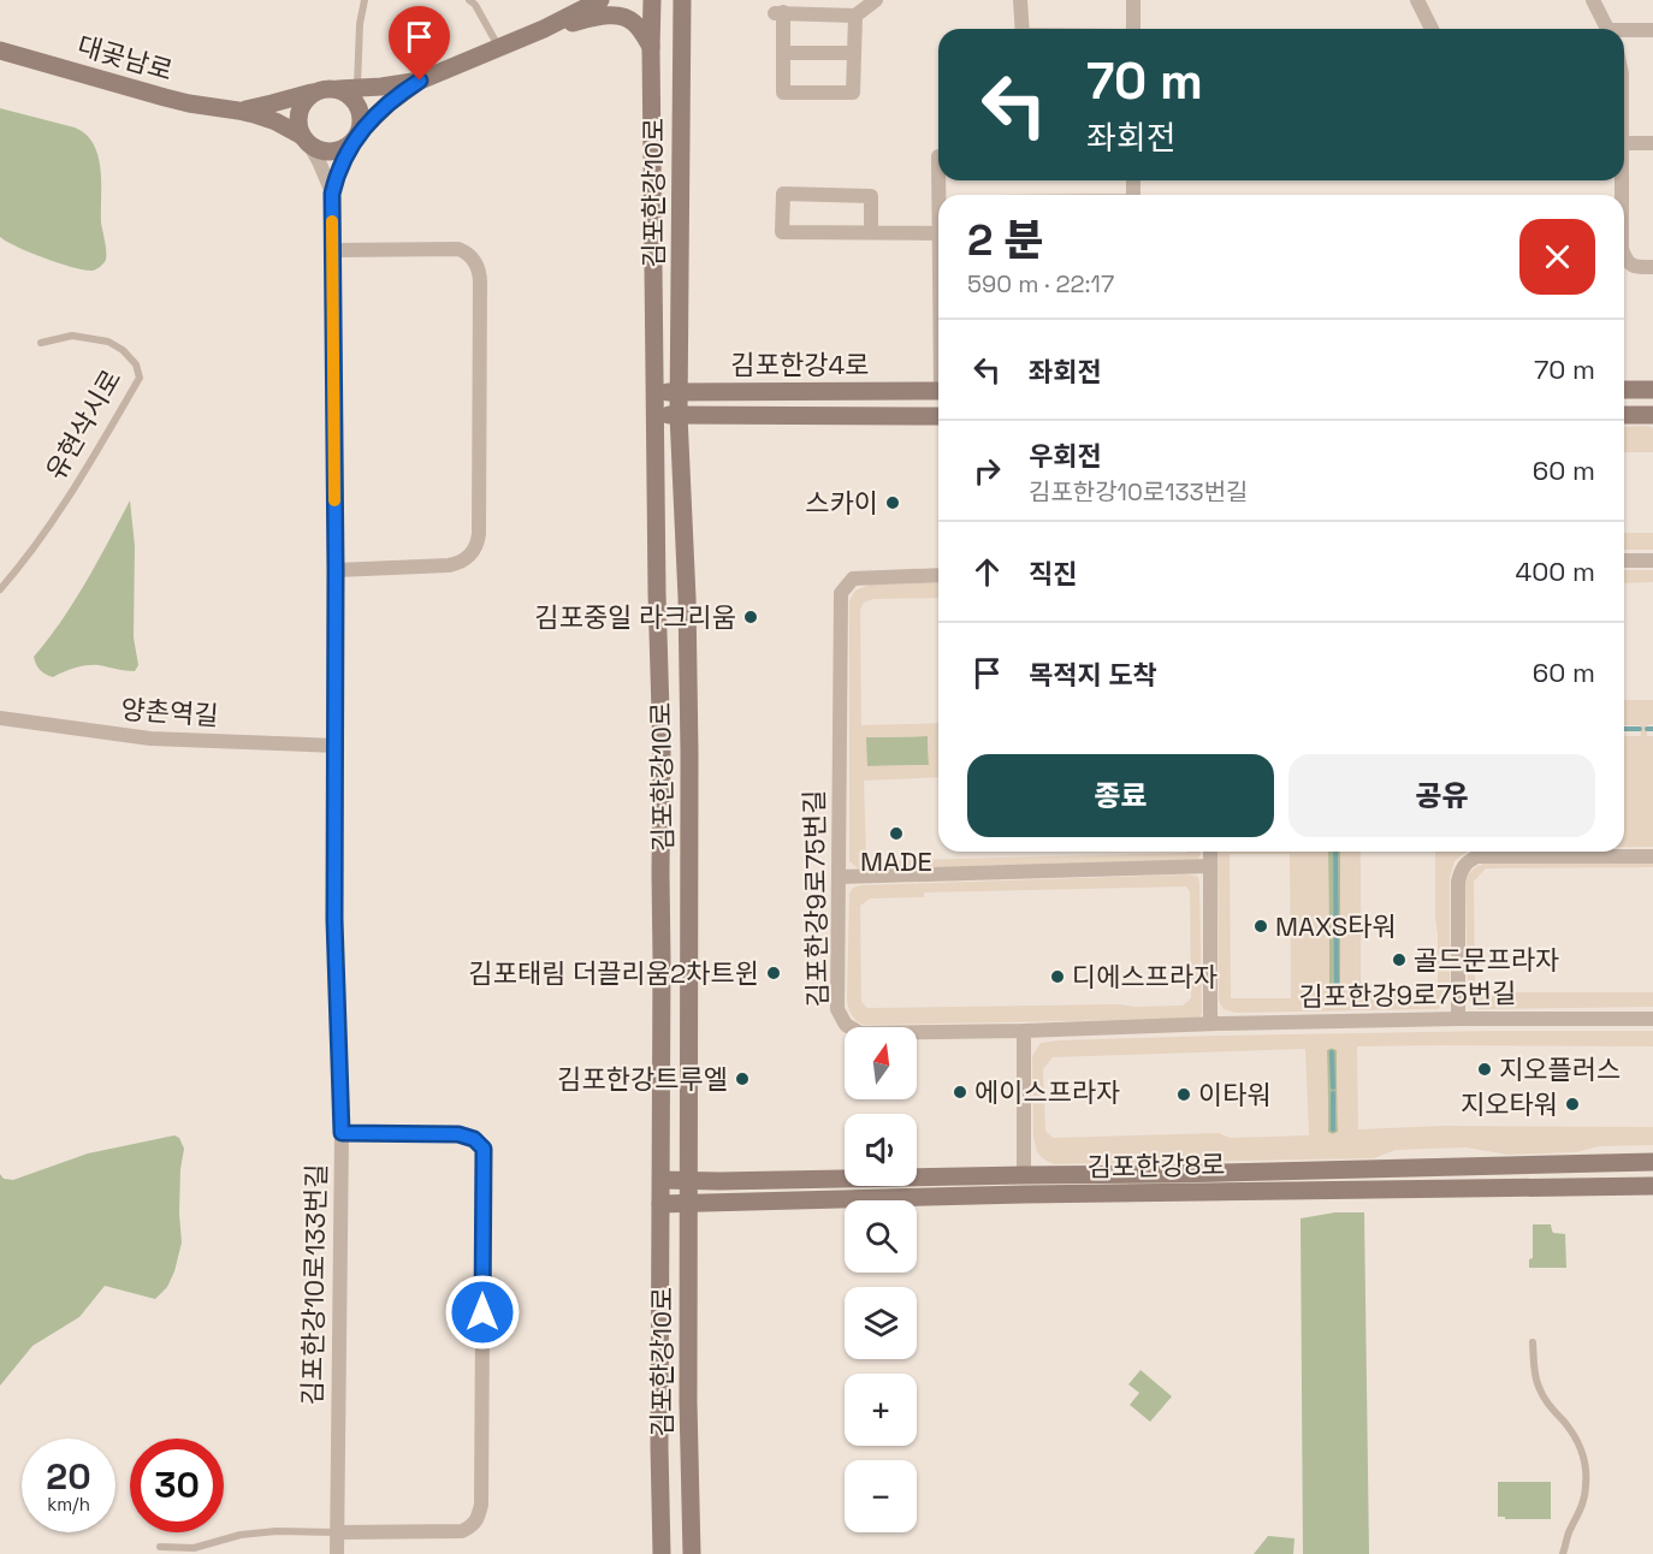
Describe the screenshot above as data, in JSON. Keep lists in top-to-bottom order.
{
  "streets": {
    "street": [
      "대곶남로",
      "김포한강10로",
      "김포한강4로",
      "양촌역길",
      "김포한강9로75번길",
      "김포한강8로",
      "김포한강10로133번길"
    ],
    "lane": ["유현삭시로"]
  },
  "crossings": [
    ["김포한강10로", "김포한강4로"],
    ["김포한강10로", "김포한강8로"],
    ["양촌역길", "김포한강10로133번길"]
  ],
  "places": [
    "스카이",
    "김포중일 라크리움",
    "MADE",
    "MAXS타워",
    "골드문프라자",
    "김포태림 더끌리움2차트윈",
    "디에스프라자",
    "지오플러스",
    "김포한강트루엘",
    "에이스프라자",
    "이타워",
    "지오타워"
  ],
  "north": "top",
  "page": {
    "turn": ["70 m", "좌회전"],
    "heading": ["2 분", "590 m · 22:17"],
    "list": [
      {
        "name": "좌회전",
        "value": "70 m"
      },
      {
        "name": "우회전",
        "note": "김포한강10로133번길",
        "value": "60 m"
      },
      {
        "name": "직진",
        "value": "400 m"
      },
      {
        "name": "목적지 도착",
        "value": "60 m"
      }
    ],
    "buttons": ["종료", "공유"],
    "map_buttons": ["+", "−"],
    "speed": "20 km/h",
    "limit": "30"
  }
}
